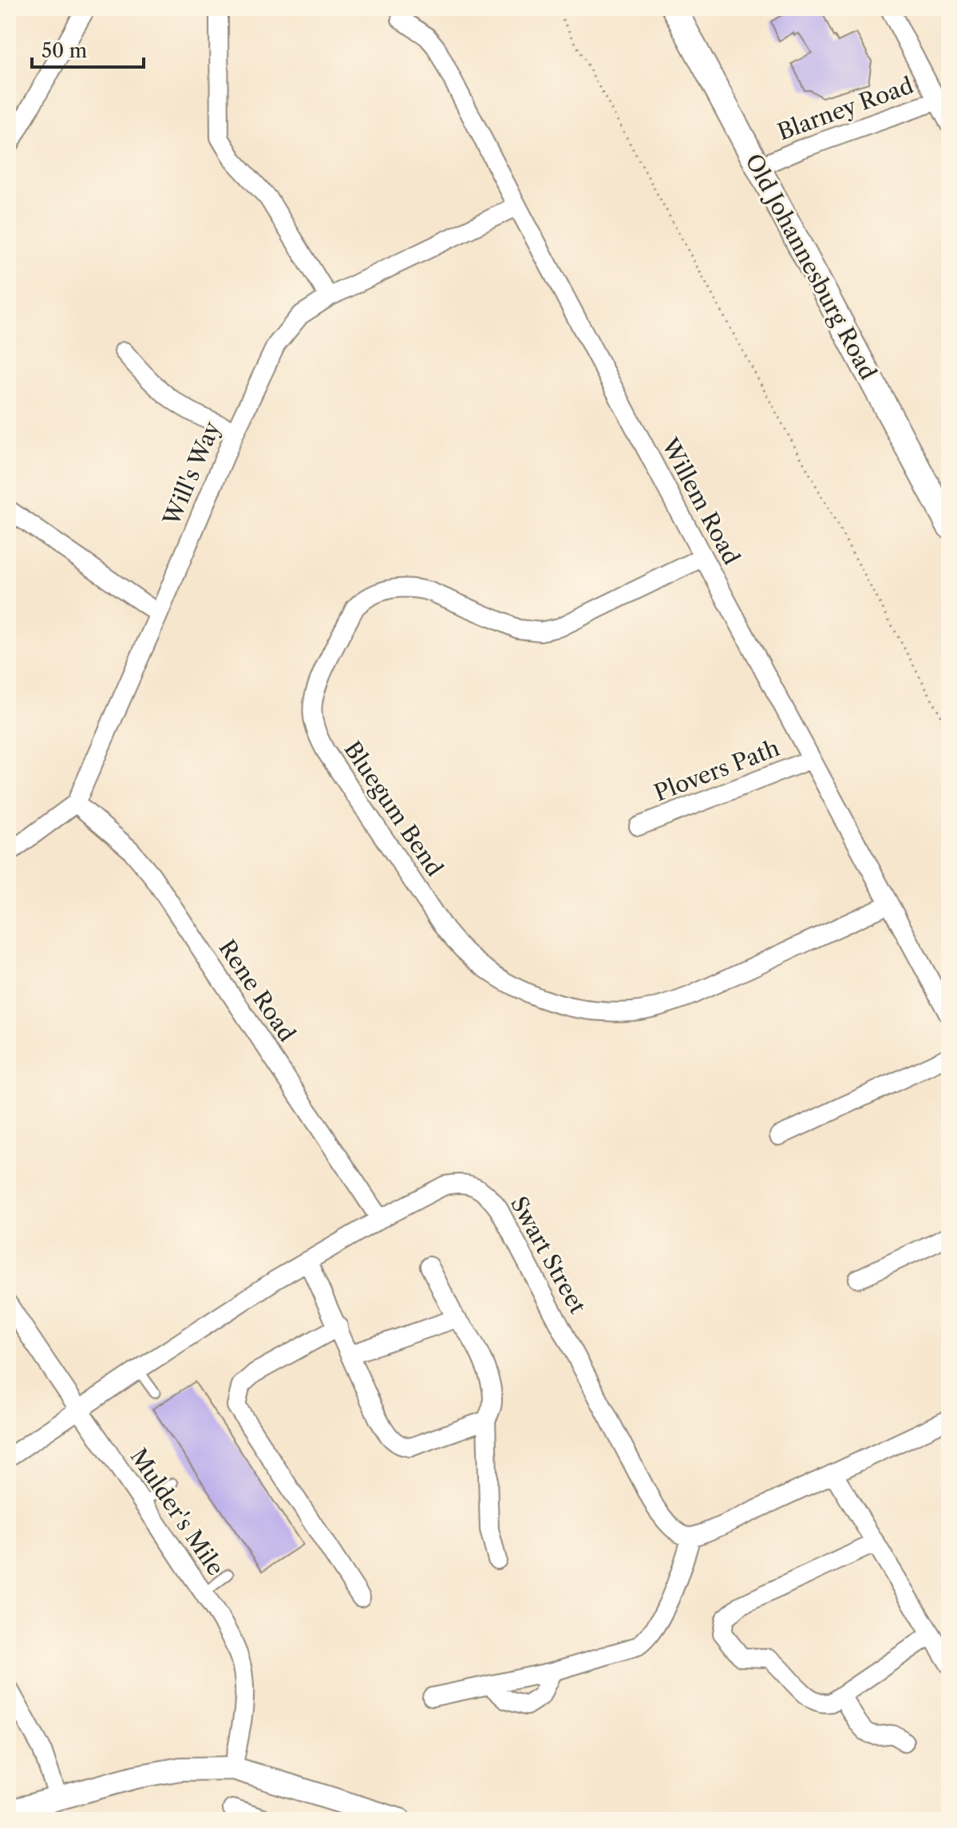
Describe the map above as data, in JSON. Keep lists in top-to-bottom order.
{
  "streets": {
    "main road": ["Old Johannesburg Road"],
    "street": [
      "Blarney Road",
      "Will's Way",
      "Willem Road",
      "Plovers Path",
      "Bluegum Bend",
      "Rene Road",
      "Swart Street",
      "Mulder's Mile"
    ]
  },
  "crossings": [
    ["Blarney Road", "Old Johannesburg Road"],
    ["Will's Way", "Willem Road"],
    ["Will's Way", "Rene Road"],
    ["Willem Road", "Plovers Path"],
    ["Willem Road", "Bluegum Bend"],
    ["Rene Road", "Swart Street"],
    ["Swart Street", "Mulder's Mile"]
  ],
  "scale_bar": "50 m"
}
